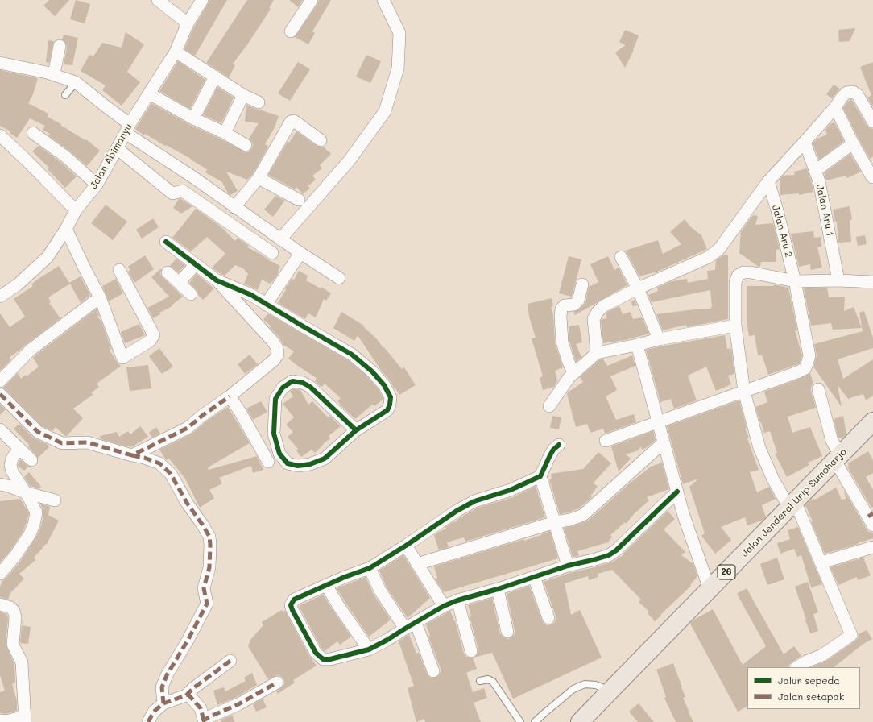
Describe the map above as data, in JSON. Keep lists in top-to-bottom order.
{
  "streets": {
    "highway": ["Jalan Jenderal Urip Sumoharjo", "26"],
    "street": ["Jalan Abimanyu", "Jalan Aru 1", "Jalan Aru 2"]
  },
  "legend": ["Jalur sepeda", "Jalan setapak"]
}
